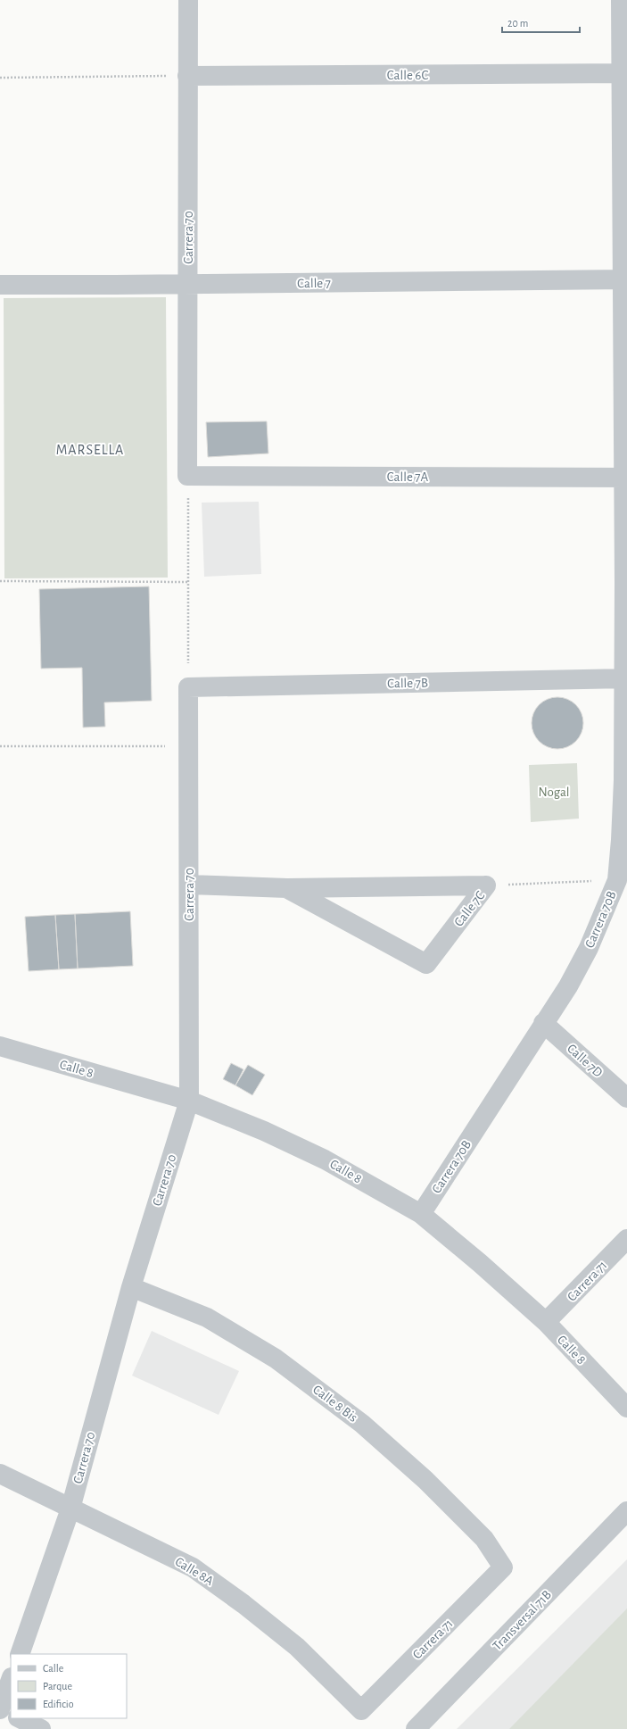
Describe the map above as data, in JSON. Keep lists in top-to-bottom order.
{
  "streets": {
    "street": [
      "Calle 6C",
      "Carrera 70",
      "Calle 7",
      "Calle 7A",
      "Calle 7B",
      "Calle 7C",
      "Carrera 70B",
      "Calle 7D",
      "Calle 8",
      "Carrera 71",
      "Calle 8 Bis",
      "Calle 8A",
      "Transversal 71B"
    ]
  },
  "crossings": [
    ["Calle 6C", "Carrera 70"],
    ["Calle 6C", "Carrera 70B"],
    ["Carrera 70", "Calle 7"],
    ["Carrera 70", "Calle 7A"],
    ["Carrera 70", "Calle 7B"],
    ["Carrera 70", "Calle 7C"],
    ["Carrera 70", "Calle 8"],
    ["Carrera 70", "Calle 8 Bis"],
    ["Carrera 70", "Calle 8A"],
    ["Calle 7", "Carrera 70B"],
    ["Calle 7A", "Carrera 70B"],
    ["Calle 7B", "Carrera 70B"],
    ["Carrera 70B", "Calle 7D"],
    ["Carrera 70B", "Calle 8"],
    ["Calle 8", "Carrera 71"],
    ["Carrera 71", "Calle 8 Bis"],
    ["Carrera 71", "Calle 8A"]
  ],
  "districts": ["MARSELLA"],
  "parks": ["Nogal"],
  "legend": ["Calle", "Parque", "Edificio"],
  "scale_bar": "20 m"
}
